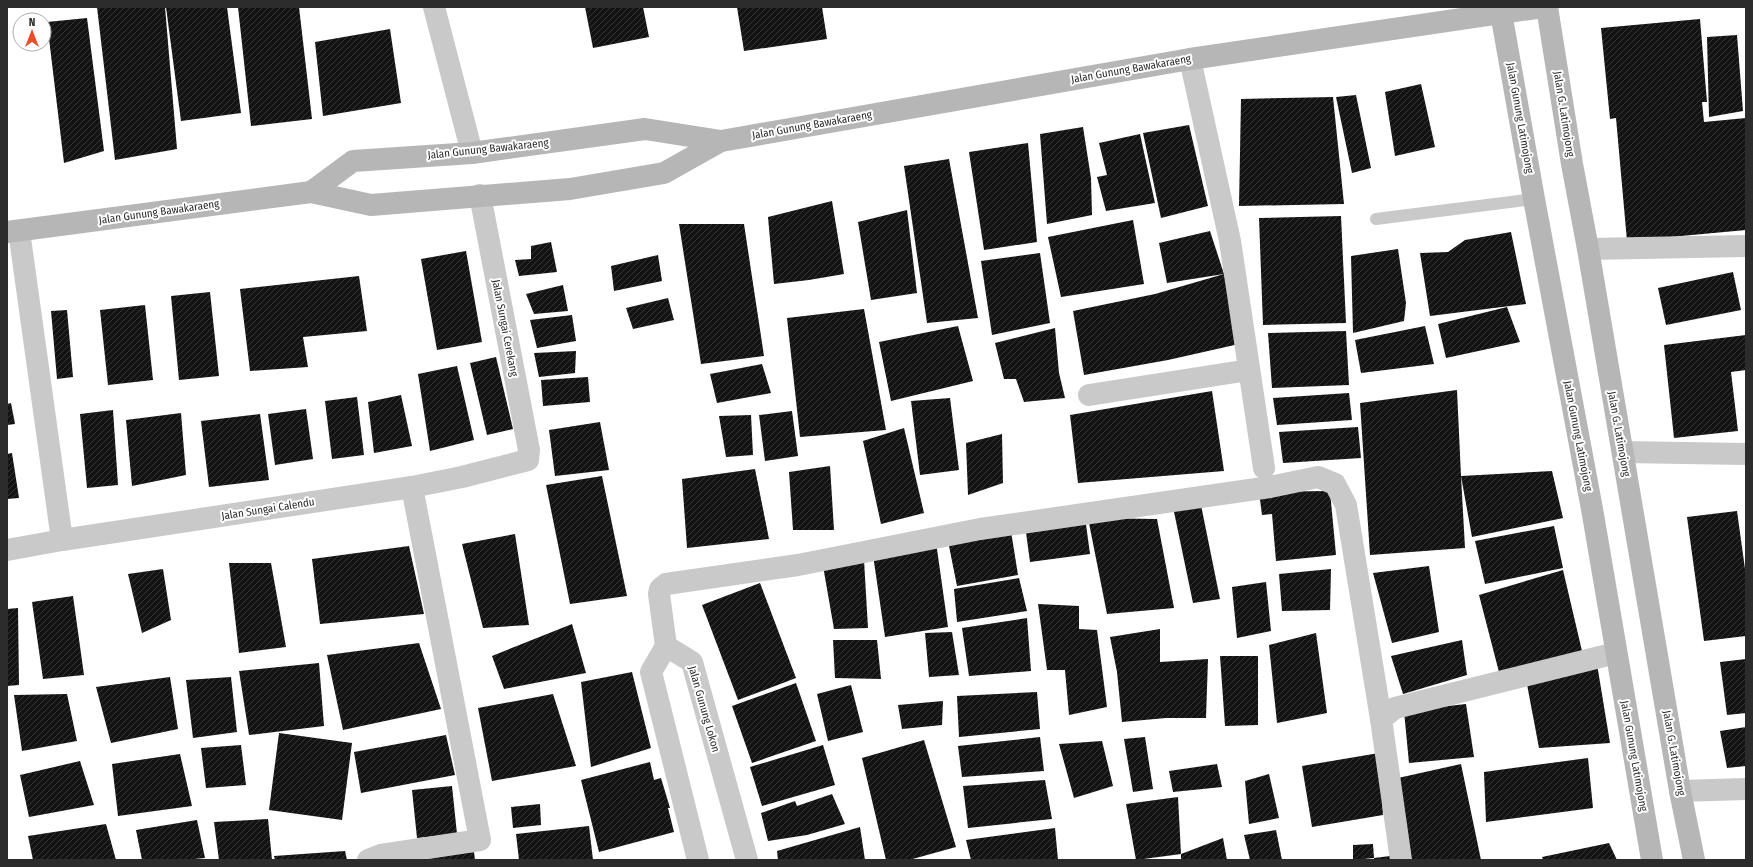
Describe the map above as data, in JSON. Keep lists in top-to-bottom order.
{
  "streets": {
    "main road": ["Jalan Gunung Bawakaraeng", "Jalan G. Latimojong", "Jalan Gunung Latimojong"],
    "street": ["Jalan Sungai Cerekang", "Jalan Sungai Calendu", "Jalan Gunung Lokon"]
  },
  "crossings": [
    ["Jalan Gunung Bawakaraeng", "Jalan Gunung Latimojong"],
    ["Jalan Gunung Bawakaraeng", "Jalan Sungai Cerekang"],
    ["Jalan Sungai Cerekang", "Jalan Sungai Calendu"]
  ],
  "north": "top"
}
